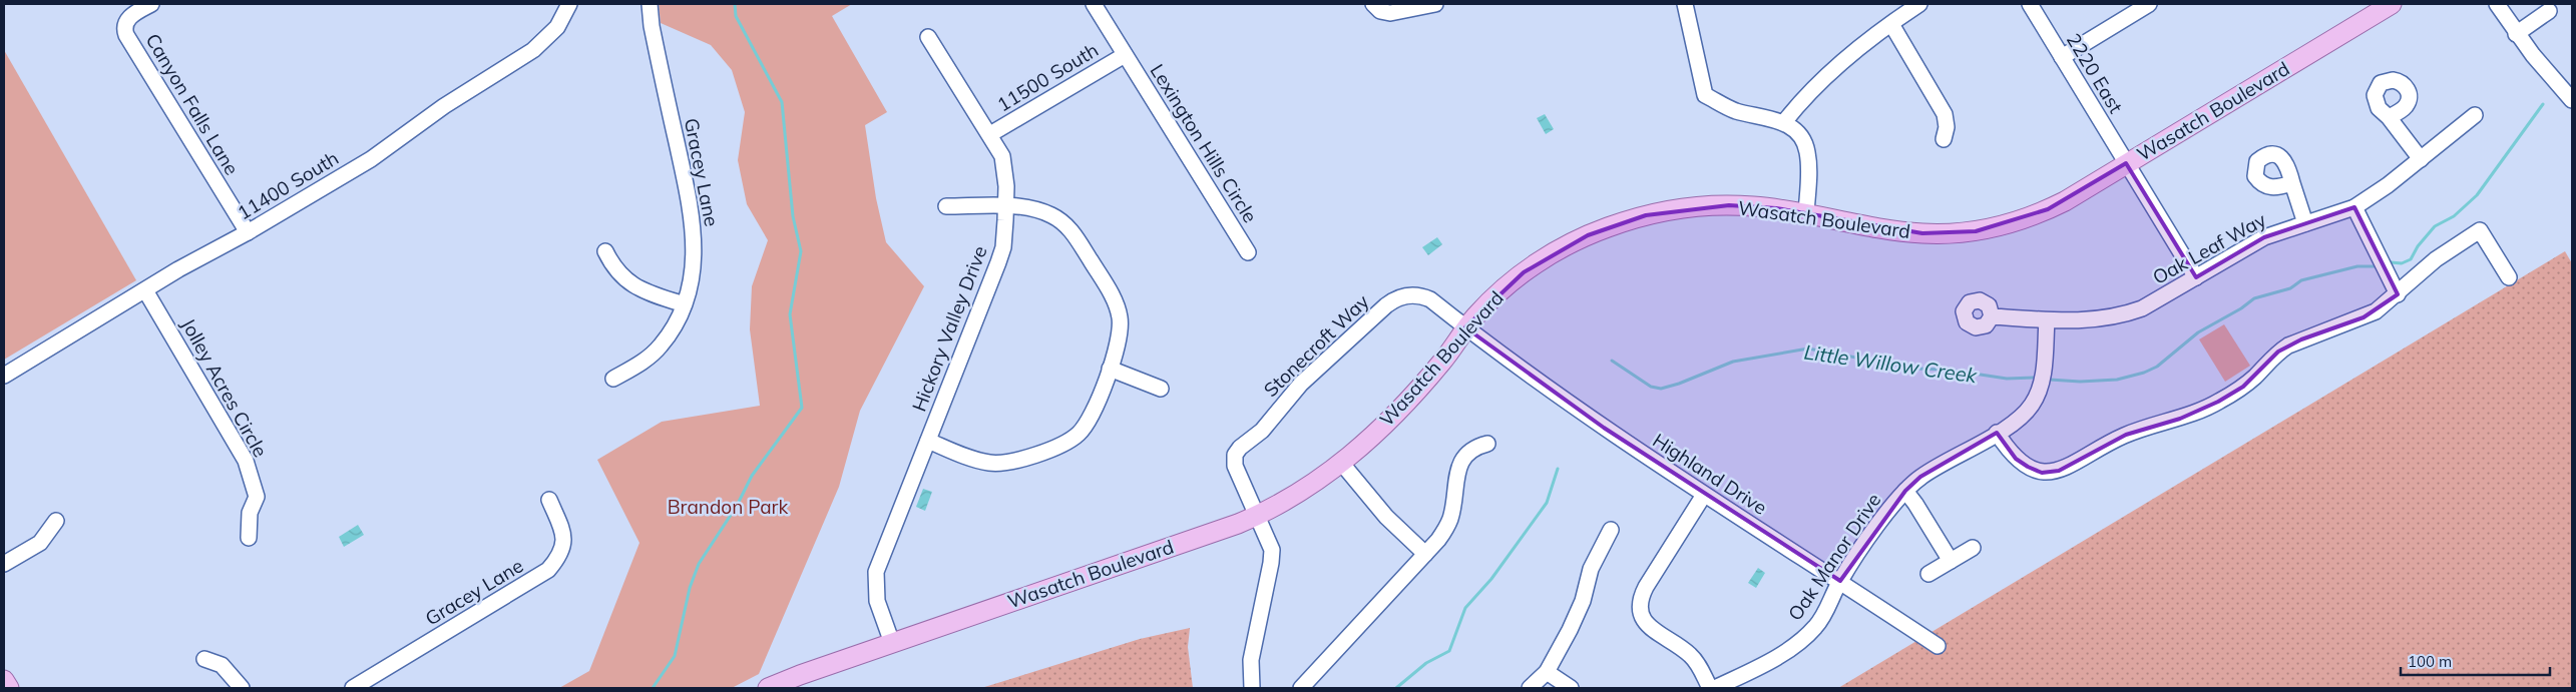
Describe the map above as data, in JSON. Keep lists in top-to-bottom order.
{
  "streets": {
    "main road": ["Wasatch Boulevard"],
    "street": [
      "2220 East",
      "11500 South",
      "Canyon Falls Lane",
      "Lexington Hills Circle",
      "Gracey Lane",
      "11400 South",
      "Oak Leaf Way",
      "Hickory Valley Drive",
      "Stonecroft Way",
      "Jolley Acres Circle",
      "Highland Drive",
      "Oak Manor Drive"
    ]
  },
  "crossings": [
    ["2220 East", "Wasatch Boulevard"],
    ["2220 East", "Oak Leaf Way"],
    ["11500 South", "Lexington Hills Circle"],
    ["11500 South", "Hickory Valley Drive"],
    ["Canyon Falls Lane", "11400 South"],
    ["Wasatch Boulevard", "Hickory Valley Drive"],
    ["Wasatch Boulevard", "Stonecroft Way"],
    ["Wasatch Boulevard", "Highland Drive"],
    ["11400 South", "Jolley Acres Circle"],
    ["Oak Leaf Way", "Oak Manor Drive"],
    ["Stonecroft Way", "Highland Drive"],
    ["Highland Drive", "Oak Manor Drive"]
  ],
  "water": ["Little Willow Creek"],
  "parks": ["Brandon Park"],
  "scale_bar": "100 m"
}
